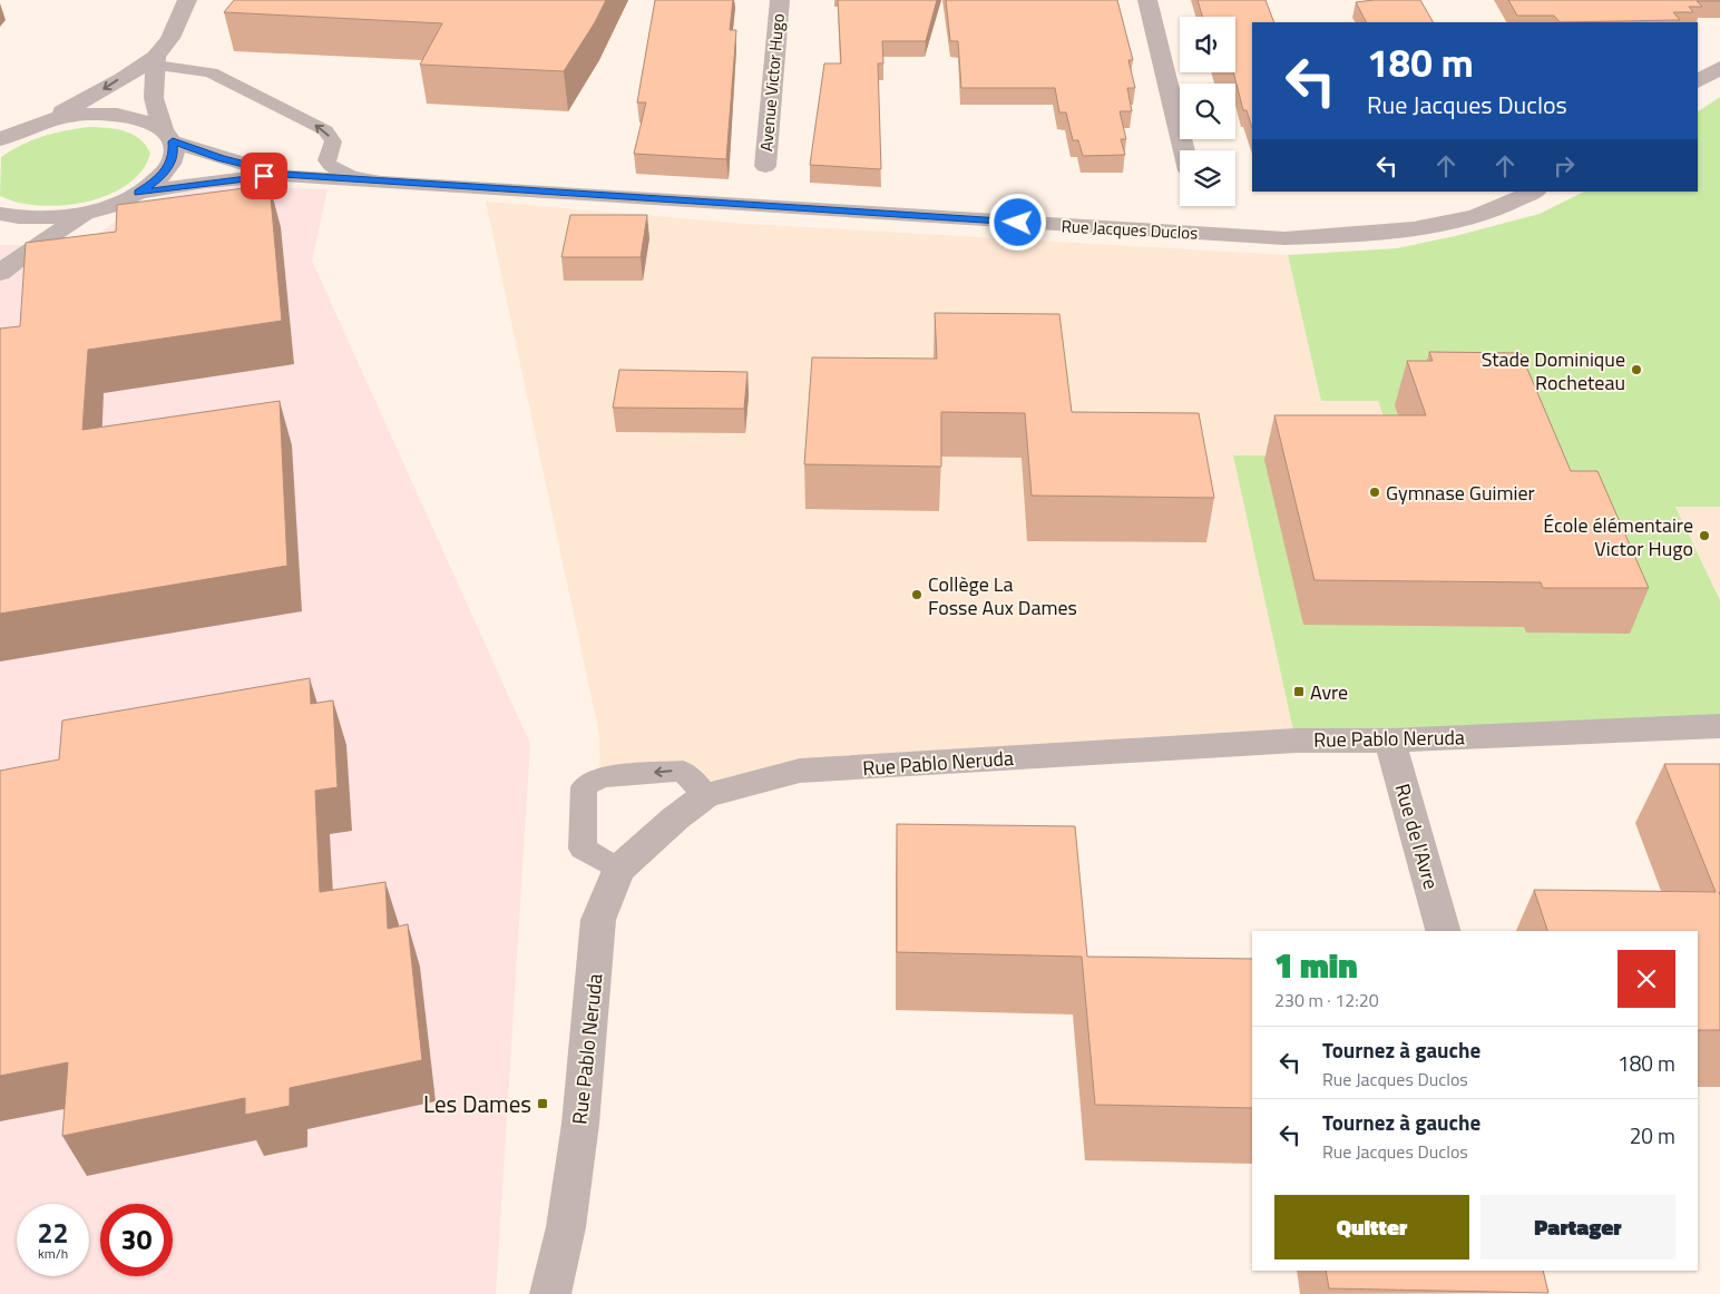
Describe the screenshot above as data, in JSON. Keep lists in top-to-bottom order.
{
  "streets": {
    "street": [
      "Avenue Victor Hugo",
      "Rue Jacques Duclos",
      "Rue Pablo Neruda",
      "Rue de l'Avre"
    ]
  },
  "crossings": [
    ["Rue Pablo Neruda", "Rue de l'Avre"]
  ],
  "places": {
    "other": [
      "Stade Dominique Rocheteau",
      "Gymnase Guimier",
      "École élémentaire Victor Hugo",
      "Collège La Fosse Aux Dames"
    ],
    "transit": ["Avre", "Les Dames"]
  },
  "page": {
    "turn": ["180 m", "Rue Jacques Duclos"],
    "heading": ["1 min", "230 m · 12:20"],
    "list": [
      {
        "name": "Tournez à gauche",
        "note": "Rue Jacques Duclos",
        "value": "180 m"
      },
      {
        "name": "Tournez à gauche",
        "note": "Rue Jacques Duclos",
        "value": "20 m"
      }
    ],
    "buttons": ["Quitter", "Partager"],
    "speed": "22 km/h",
    "limit": "30"
  }
}
